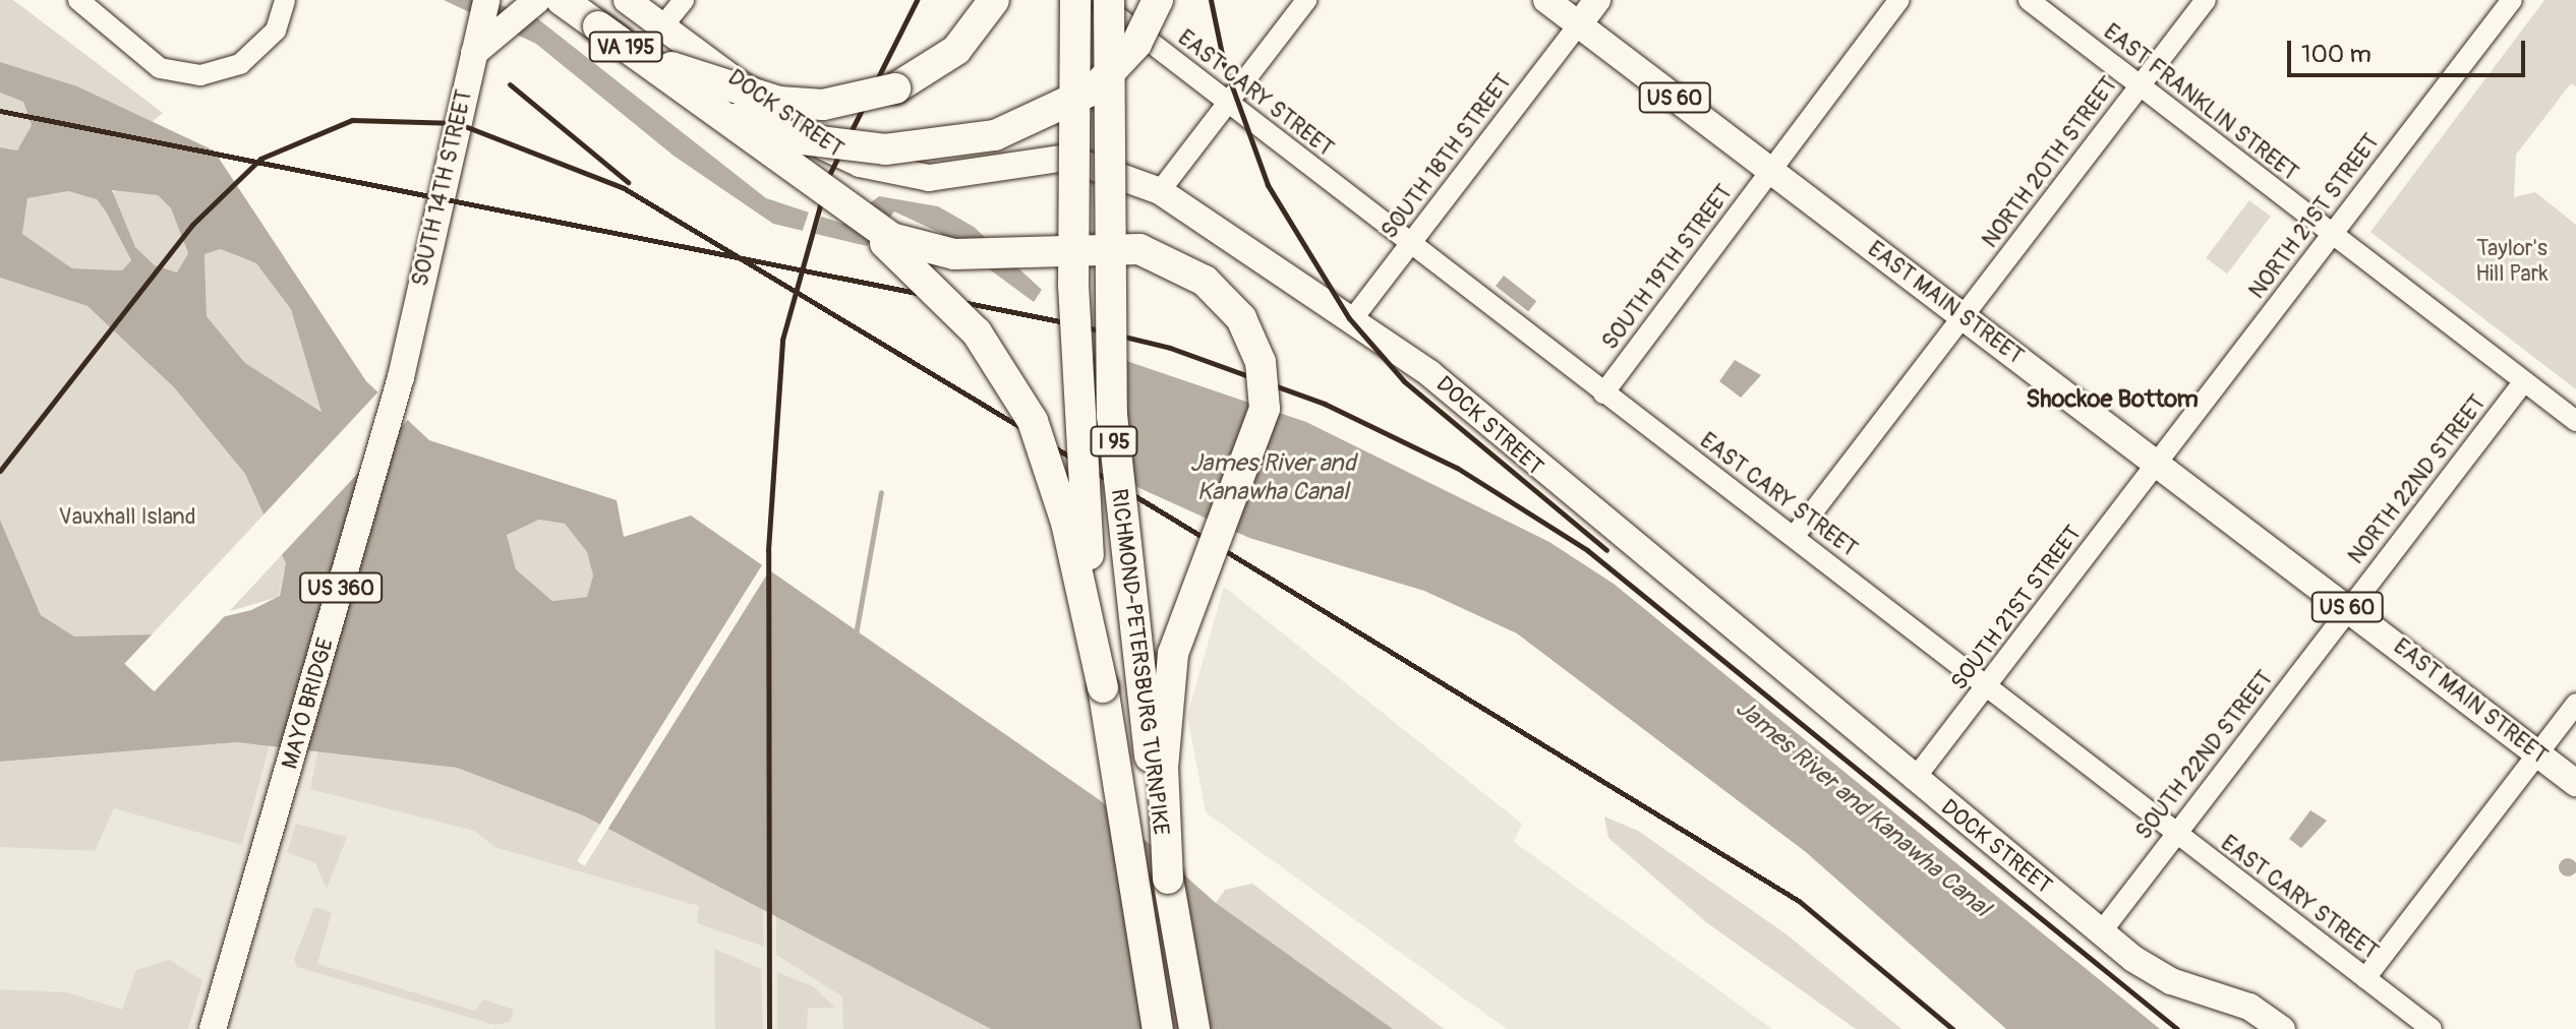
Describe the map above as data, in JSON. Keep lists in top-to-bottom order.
{
  "streets": {
    "highway": ["VA 195", "I 95", "RICHMOND-PETERSBURG TURNPIKE"],
    "main road": [
      "US 60",
      "DOCK STREET",
      "SOUTH 14TH STREET",
      "EAST MAIN STREET",
      "US 360",
      "MAYO BRIDGE"
    ],
    "street": [
      "EAST CARY STREET",
      "EAST FRANKLIN STREET",
      "SOUTH 18TH STREET",
      "NORTH 20TH STREET",
      "NORTH 21ST STREET",
      "SOUTH 19TH STREET",
      "NORTH 22ND STREET",
      "SOUTH 21ST STREET",
      "SOUTH 22ND STREET"
    ]
  },
  "crossings": [
    ["EAST CARY STREET", "SOUTH 18TH STREET"],
    ["EAST CARY STREET", "NORTH 20TH STREET"],
    ["EAST CARY STREET", "SOUTH 19TH STREET"],
    ["EAST CARY STREET", "SOUTH 21ST STREET"],
    ["EAST CARY STREET", "SOUTH 22ND STREET"],
    ["EAST FRANKLIN STREET", "NORTH 20TH STREET"],
    ["EAST FRANKLIN STREET", "NORTH 21ST STREET"],
    ["EAST FRANKLIN STREET", "NORTH 22ND STREET"],
    ["DOCK STREET", "SOUTH 18TH STREET"],
    ["DOCK STREET", "SOUTH 21ST STREET"],
    ["DOCK STREET", "SOUTH 22ND STREET"],
    ["SOUTH 18TH STREET", "EAST MAIN STREET"],
    ["NORTH 20TH STREET", "EAST MAIN STREET"],
    ["SOUTH 14TH STREET", "MAYO BRIDGE"],
    ["NORTH 21ST STREET", "EAST MAIN STREET"],
    ["NORTH 21ST STREET", "SOUTH 21ST STREET"],
    ["SOUTH 19TH STREET", "EAST MAIN STREET"],
    ["EAST MAIN STREET", "NORTH 22ND STREET"],
    ["EAST MAIN STREET", "SOUTH 21ST STREET"],
    ["EAST MAIN STREET", "SOUTH 22ND STREET"],
    ["NORTH 22ND STREET", "SOUTH 22ND STREET"]
  ],
  "districts": ["Shockoe Bottom"],
  "water": ["James River and Kanawha Canal"],
  "parks": ["Taylor's Hill Park", "Vauxhall Island"],
  "scale_bar": "100 m"
}
